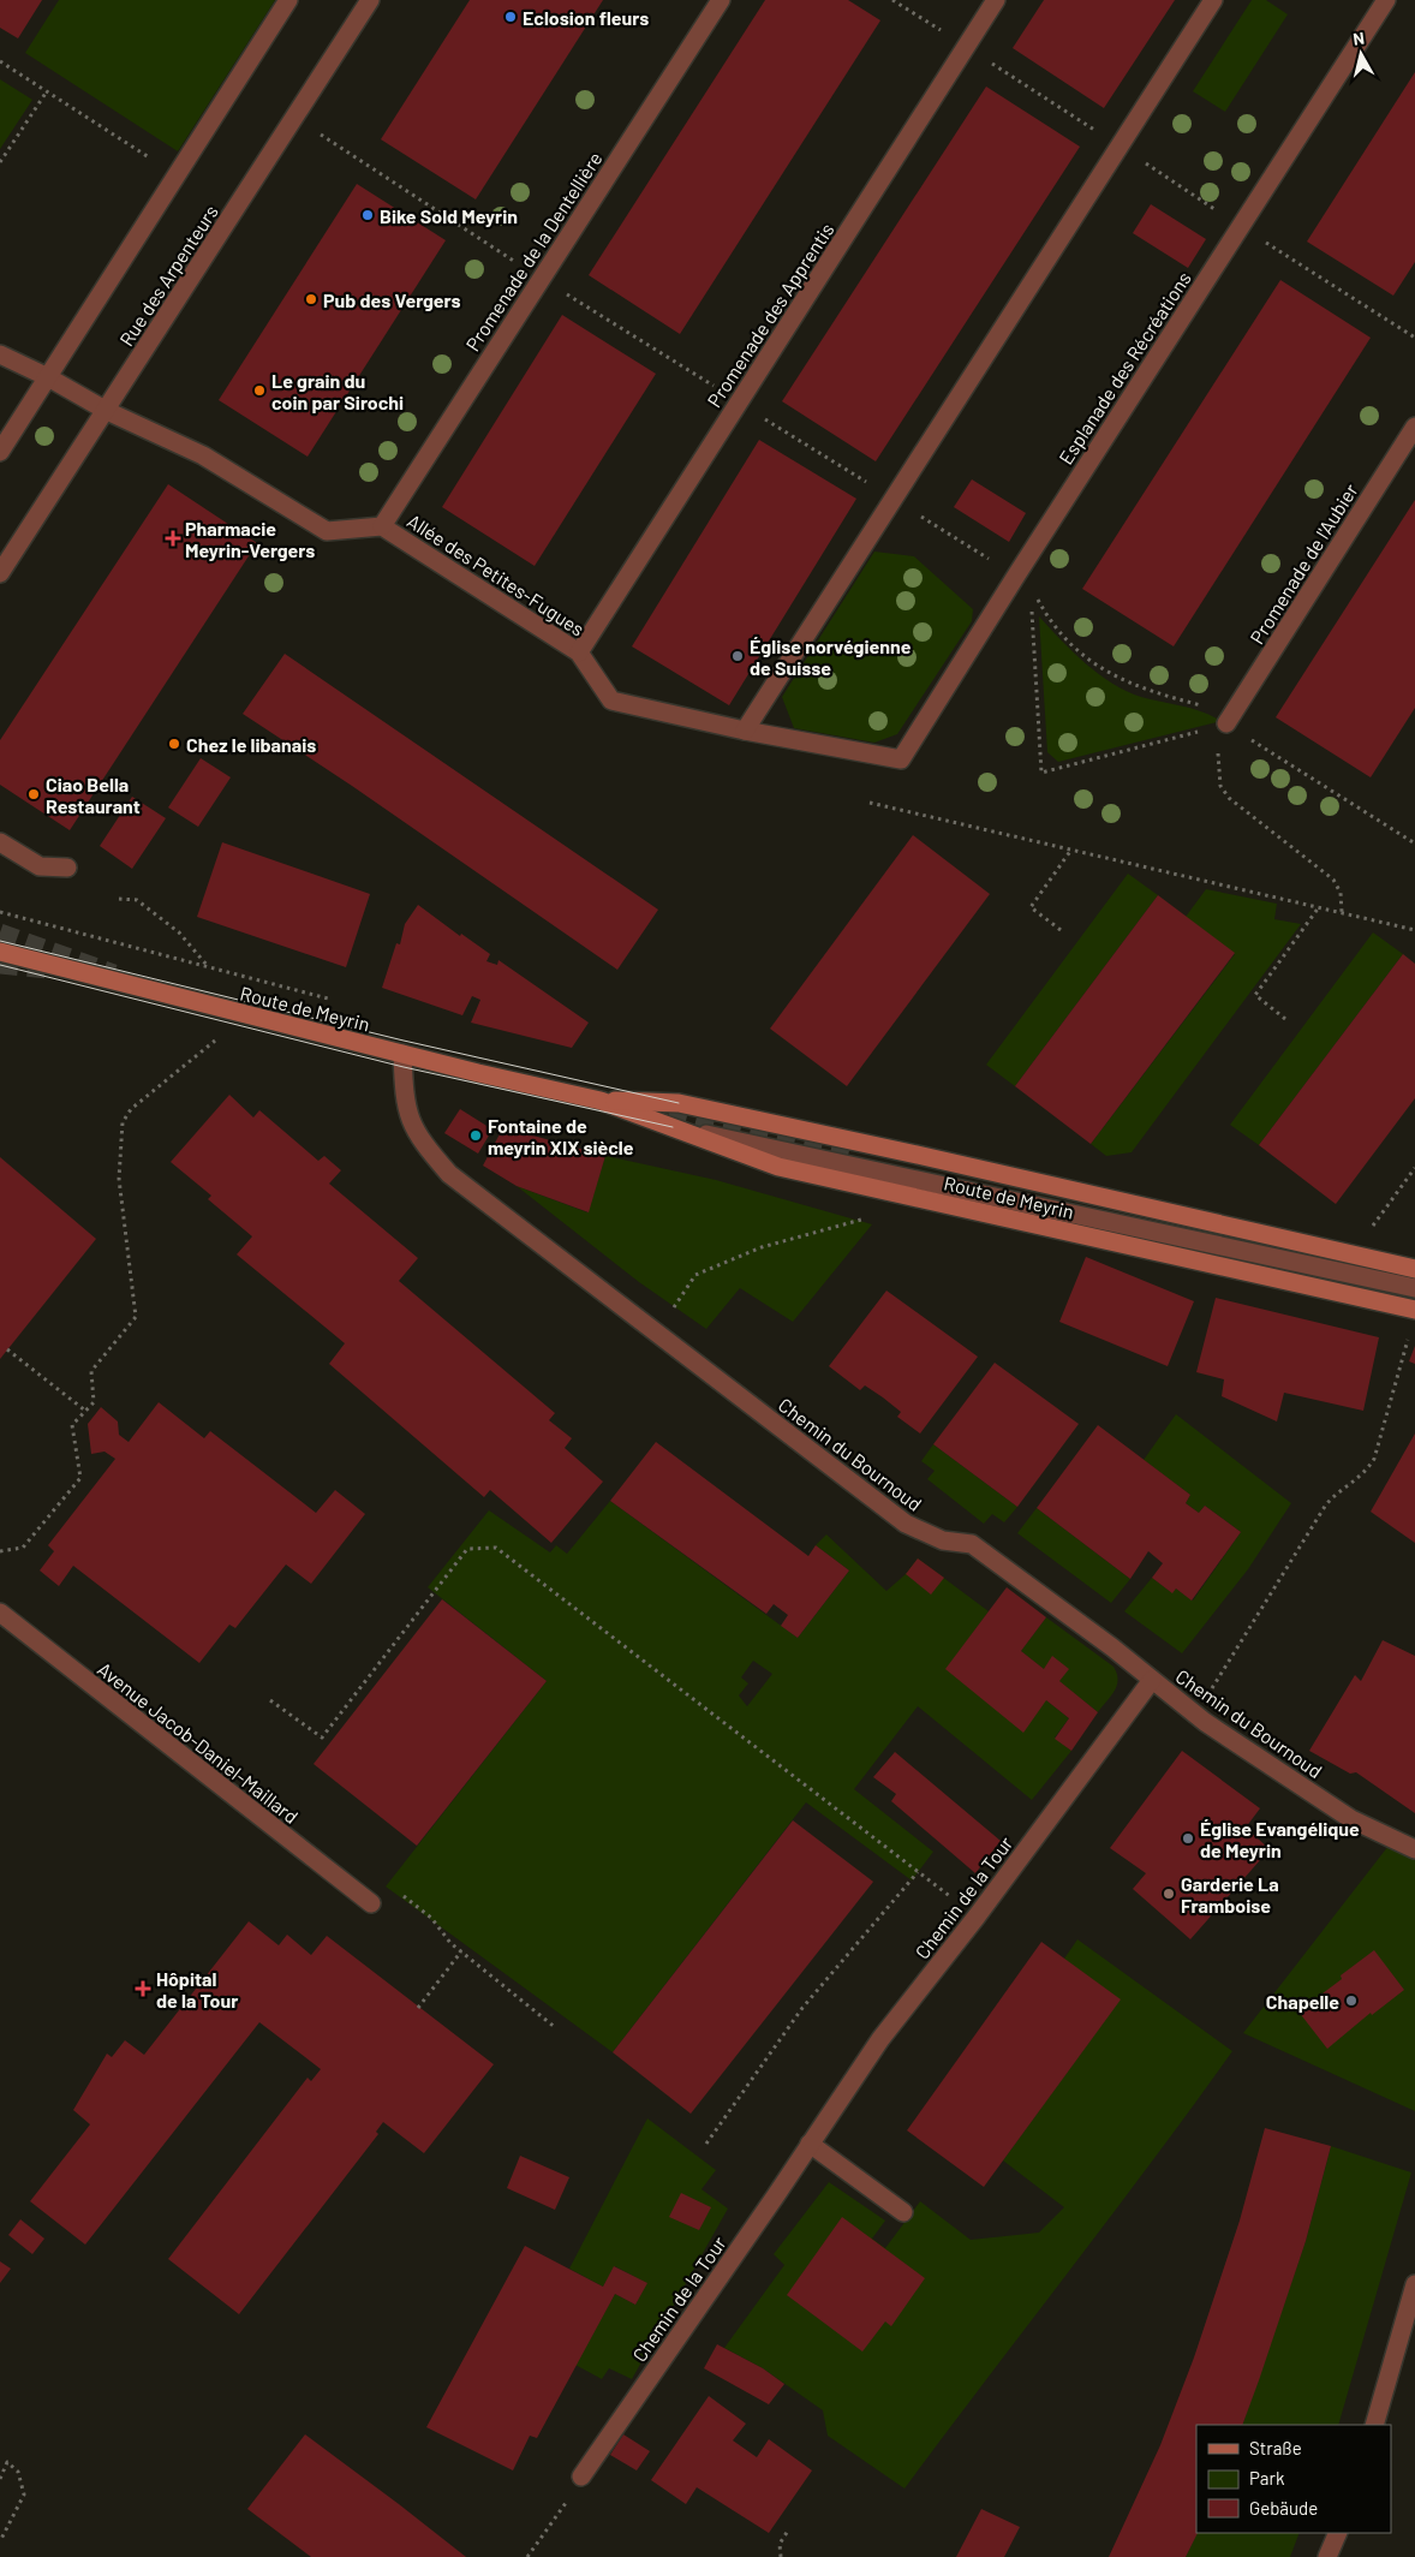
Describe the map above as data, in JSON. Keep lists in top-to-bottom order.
{
  "streets": {
    "street": [
      "Promenade de la Dentellière",
      "Rue des Arpenteurs",
      "Promenade des Apprentis",
      "Esplanade des Récréations",
      "Promenade de l'Aubier",
      "Allée des Petites-Fugues",
      "Route de Meyrin",
      "Chemin du Bournoud",
      "Avenue Jacob-Daniel-Maillard",
      "Chemin de la Tour"
    ]
  },
  "crossings": [
    ["Promenade de la Dentellière", "Allée des Petites-Fugues"],
    ["Rue des Arpenteurs", "Allée des Petites-Fugues"],
    ["Promenade des Apprentis", "Allée des Petites-Fugues"],
    ["Esplanade des Récréations", "Allée des Petites-Fugues"],
    ["Route de Meyrin", "Chemin du Bournoud"],
    ["Chemin du Bournoud", "Chemin de la Tour"]
  ],
  "places": {
    "other": [
      "Eclosion fleurs",
      "Bike Sold Meyrin",
      "Pub des Vergers",
      "Le grain du coin par Sirochi",
      "Église norvégienne de Suisse",
      "Chez le libanais",
      "Ciao Bella Restaurant",
      "Fontaine de meyrin XIX siècle",
      "Église Evangélique de Meyrin",
      "Garderie La Framboise",
      "Chapelle"
    ],
    "health": ["Pharmacie Meyrin-Vergers", "Hôpital de la Tour"]
  },
  "legend": ["Straße", "Park", "Gebäude"],
  "north": "top"
}
